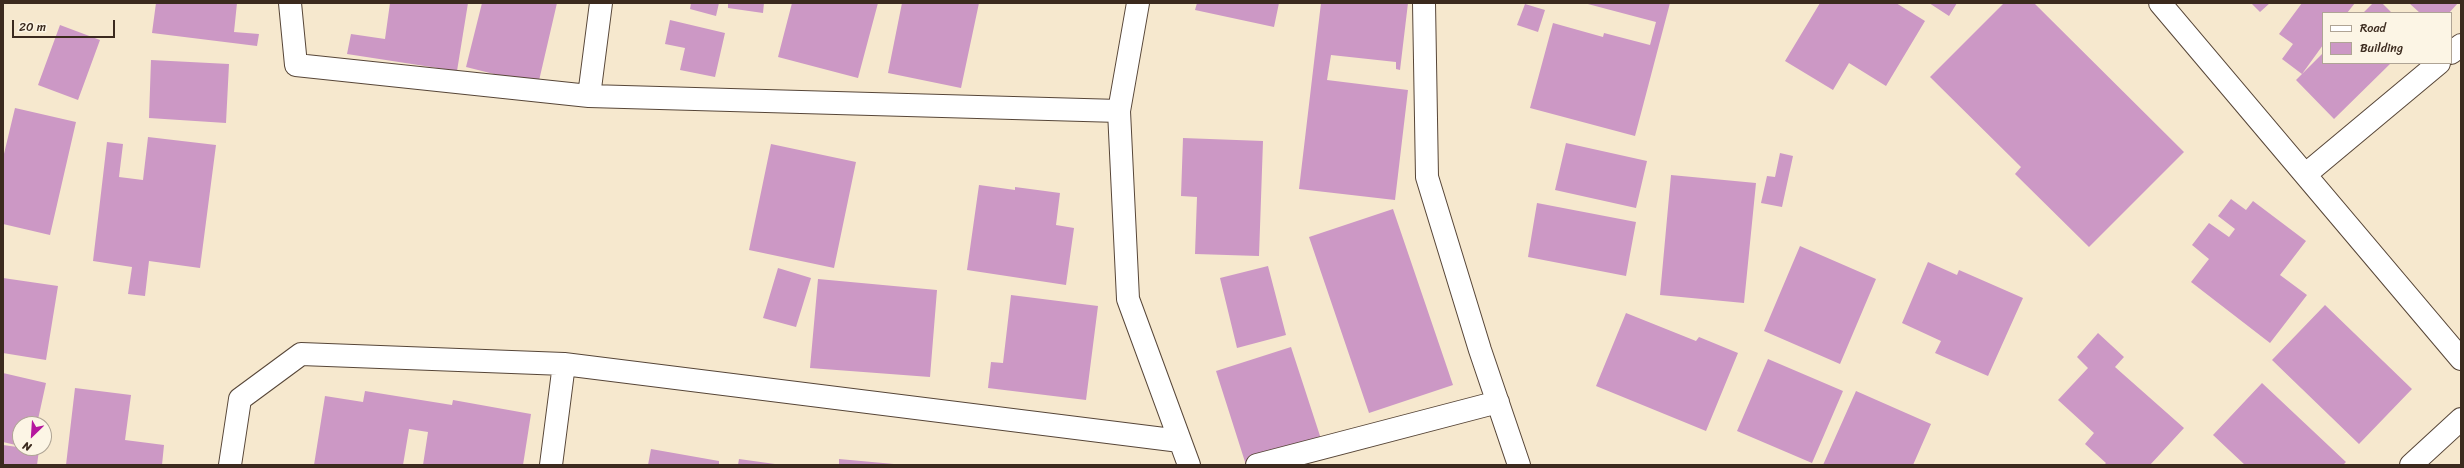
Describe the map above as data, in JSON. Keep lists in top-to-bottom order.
{
  "legend": ["Road", "Building"],
  "scale_bar": "20 m",
  "north": "bottom left"
}
